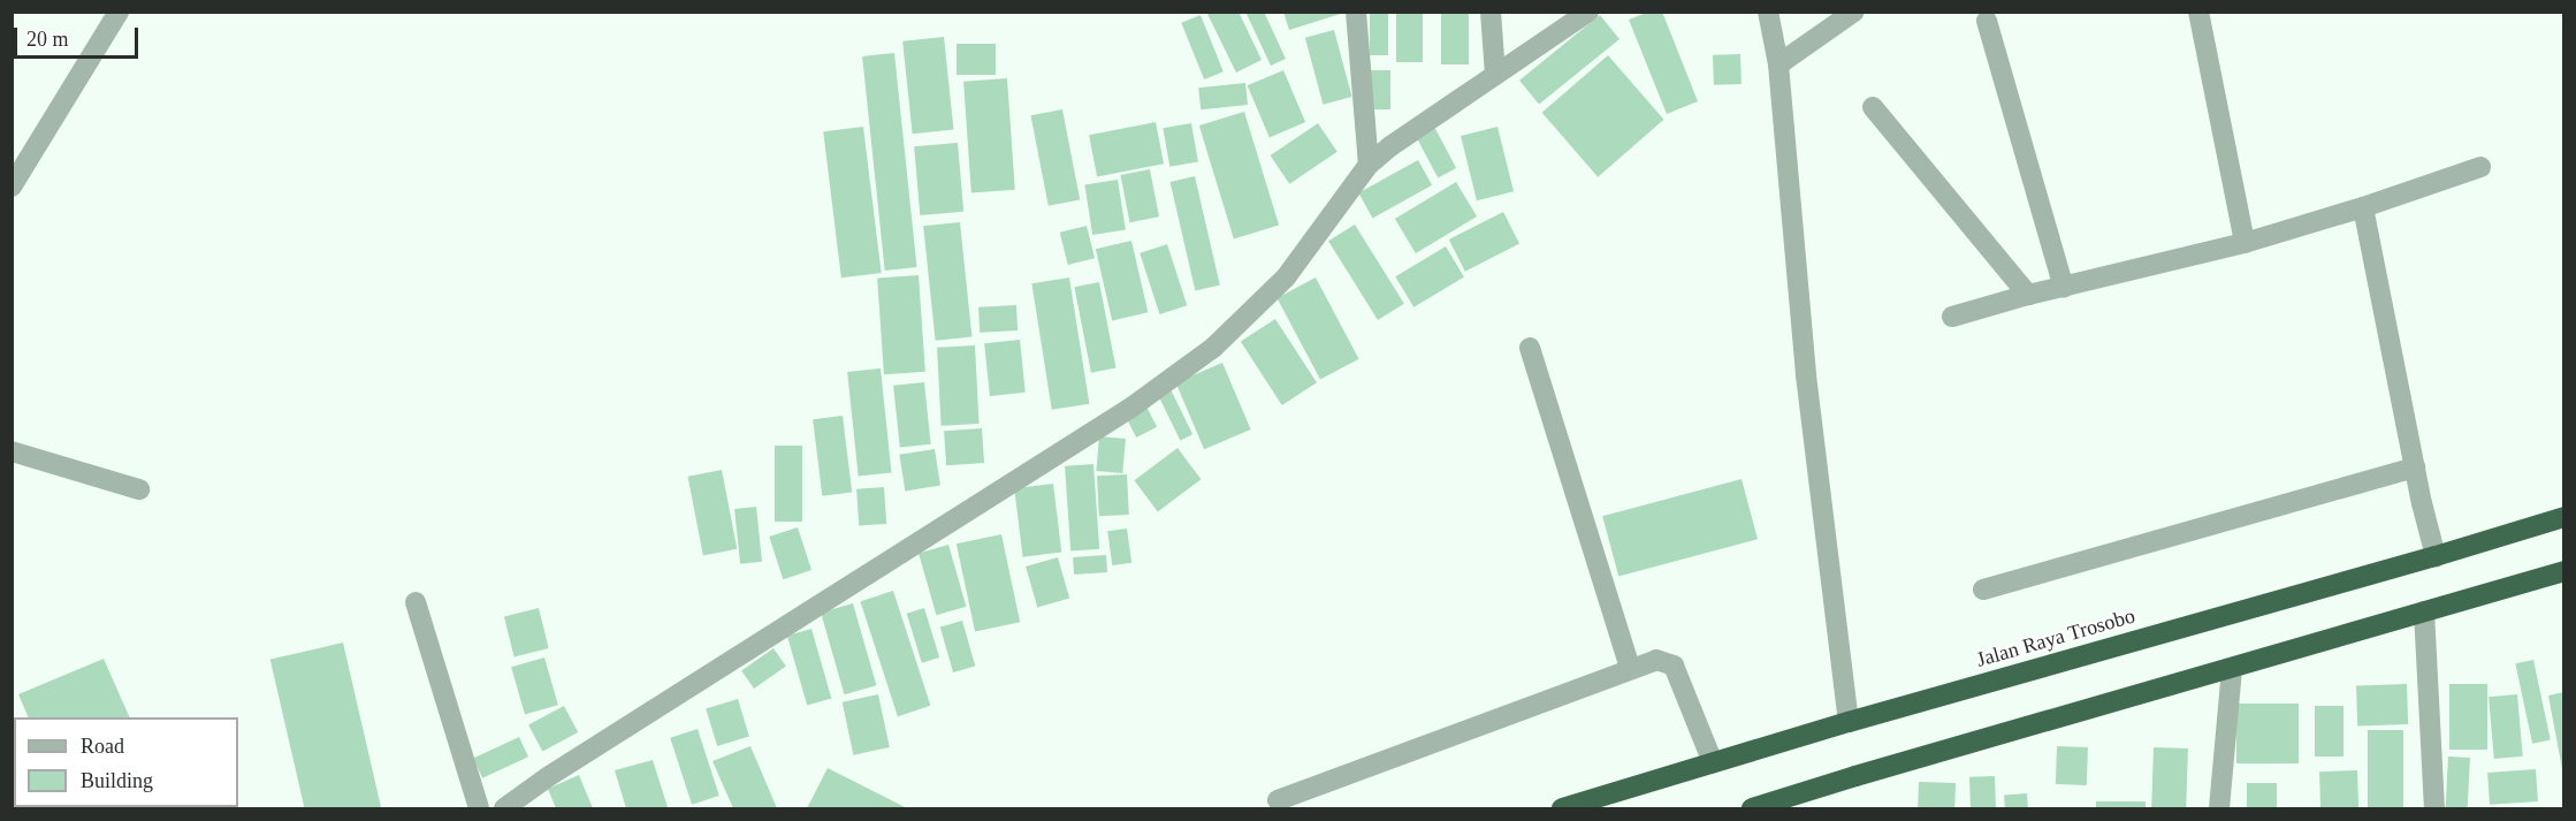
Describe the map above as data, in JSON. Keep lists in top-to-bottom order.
{
  "streets": {
    "highway": ["Jalan Raya Trosobo"]
  },
  "legend": ["Road", "Building"],
  "scale_bar": "20 m"
}
